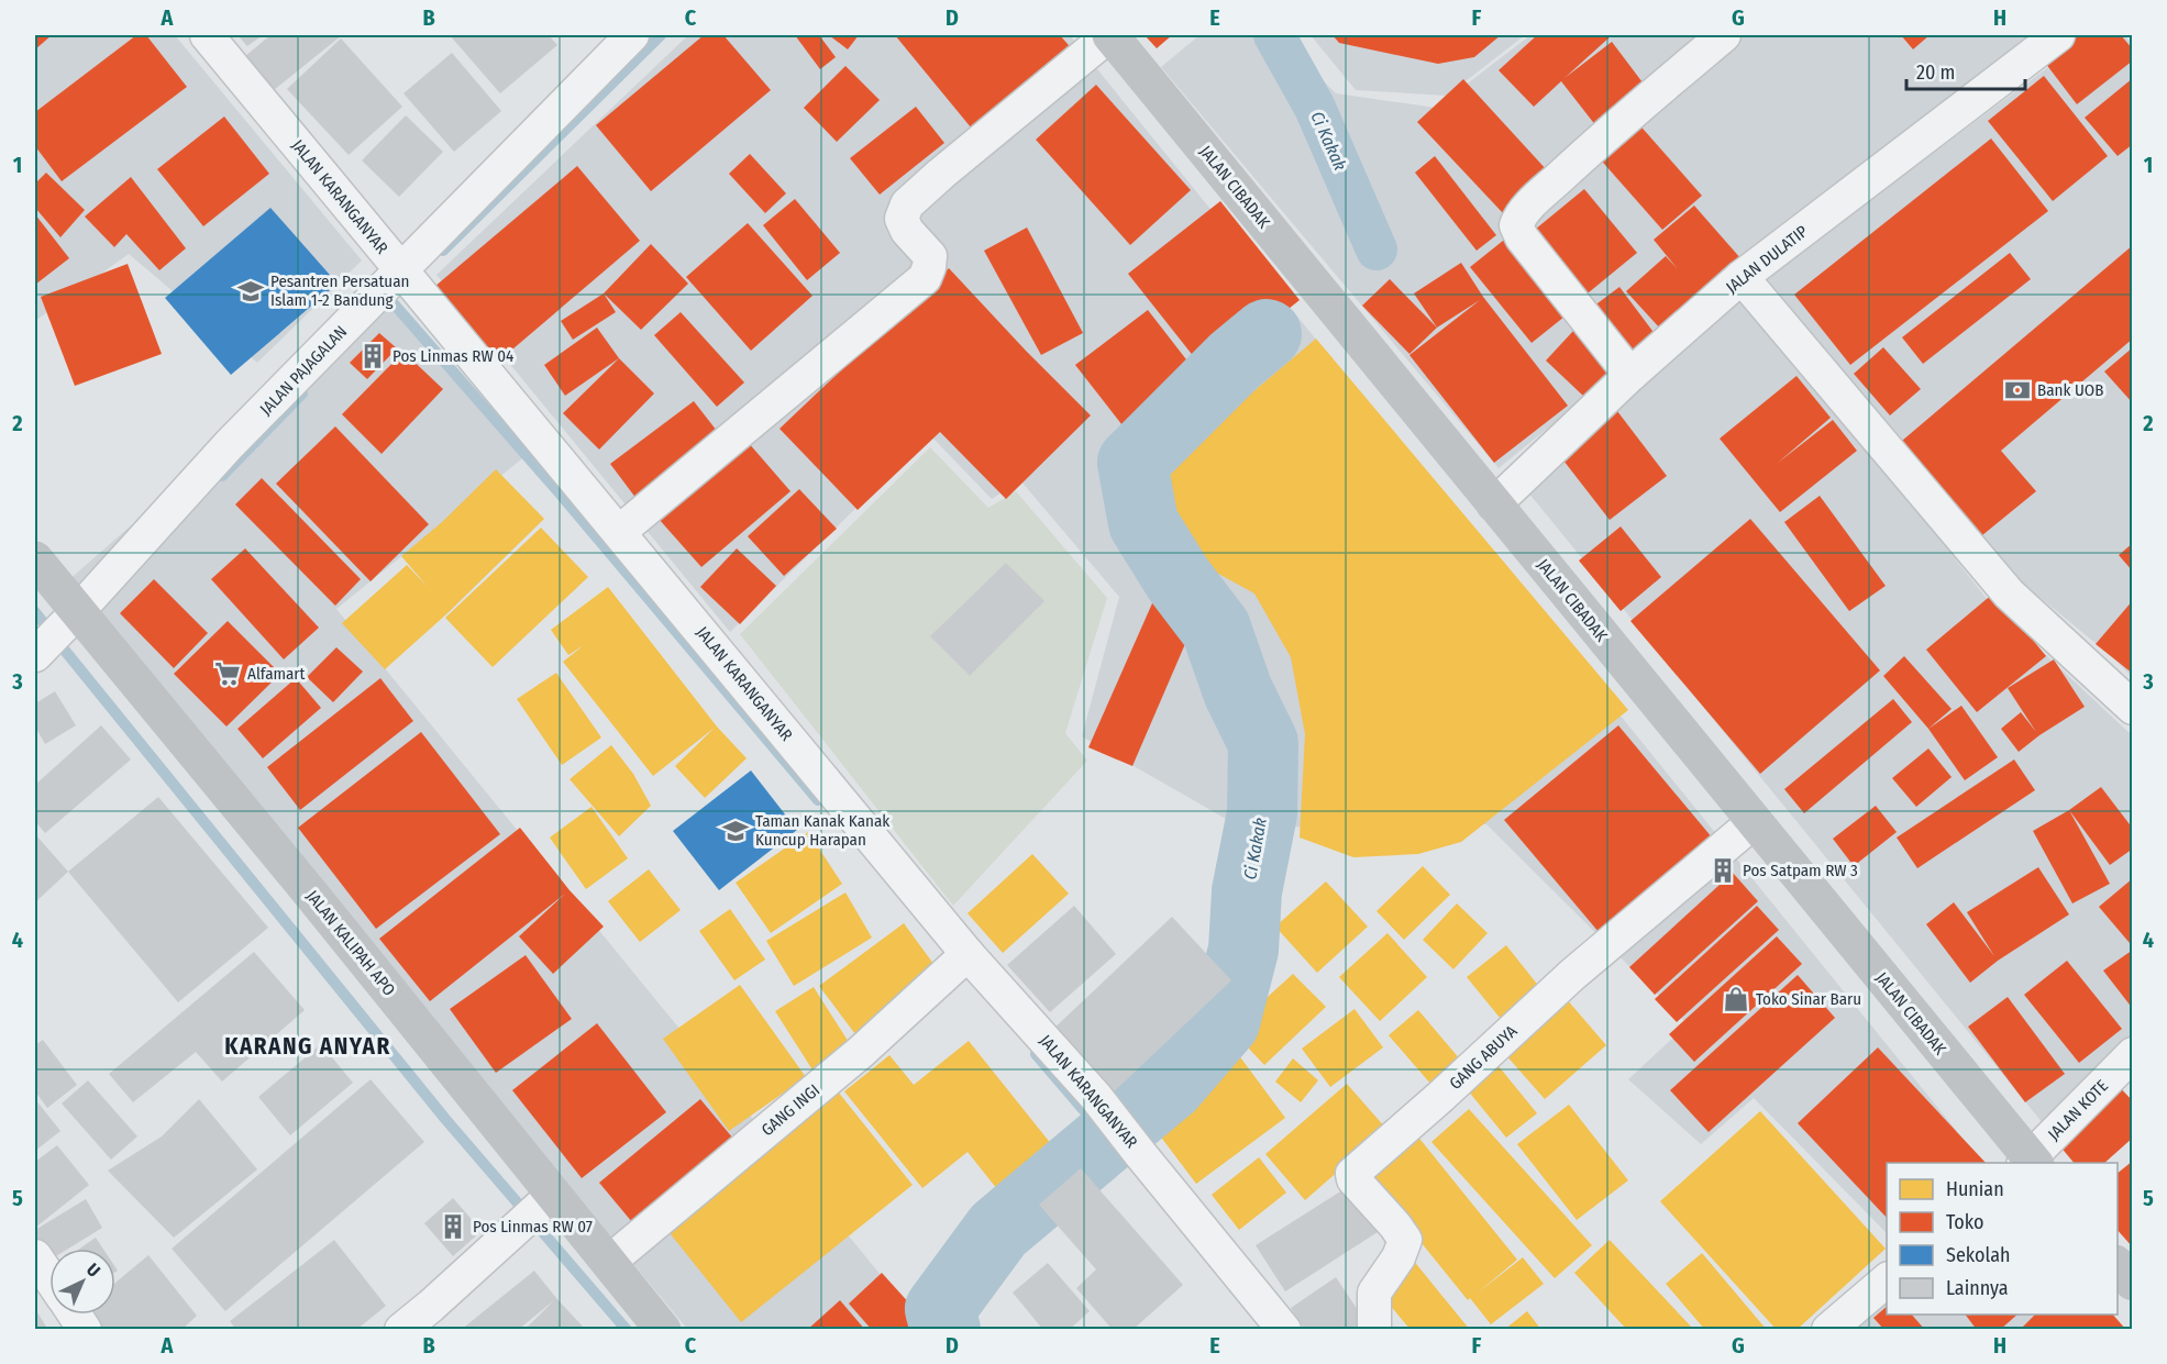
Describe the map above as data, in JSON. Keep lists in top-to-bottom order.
{
  "streets": {
    "main road": ["JALAN CIBADAK", "JALAN KALIPAH APO"],
    "street": [
      "JALAN KARANGANYAR",
      "JALAN DULATIP",
      "JALAN PAJAGALAN",
      "GANG ABUYA",
      "GANG INGI",
      "JALAN KOTE"
    ]
  },
  "crossings": [
    ["JALAN CIBADAK", "JALAN DULATIP"],
    ["JALAN CIBADAK", "GANG ABUYA"],
    ["JALAN CIBADAK", "JALAN KOTE"],
    ["JALAN KARANGANYAR", "JALAN PAJAGALAN"],
    ["JALAN KARANGANYAR", "GANG INGI"],
    ["JALAN PAJAGALAN", "JALAN KALIPAH APO"],
    ["JALAN KALIPAH APO", "GANG INGI"]
  ],
  "districts": ["KARANG ANYAR"],
  "water": ["Ci Kakak"],
  "places": {
    "school or university": ["Pesantren Persatuan Islam 1-2 Bandung", "Taman Kanak Kanak Kuncup Harapan"],
    "building": ["Pos Linmas RW 04", "Pos Satpam RW 3", "Pos Linmas RW 07"],
    "bank": ["Bank UOB"],
    "supermarket": ["Alfamart"],
    "shop": ["Toko Sinar Baru"]
  },
  "legend": [
    "Hunian",
    "Toko",
    "Sekolah",
    "Lainnya"
  ],
  "scale_bar": "20 m",
  "north": "top right",
  "grid": {
    "columns": [
      "A",
      "B",
      "C",
      "D",
      "E",
      "F",
      "G",
      "H"
    ],
    "rows": [
      "1",
      "2",
      "3",
      "4",
      "5"
    ]
  }
}
